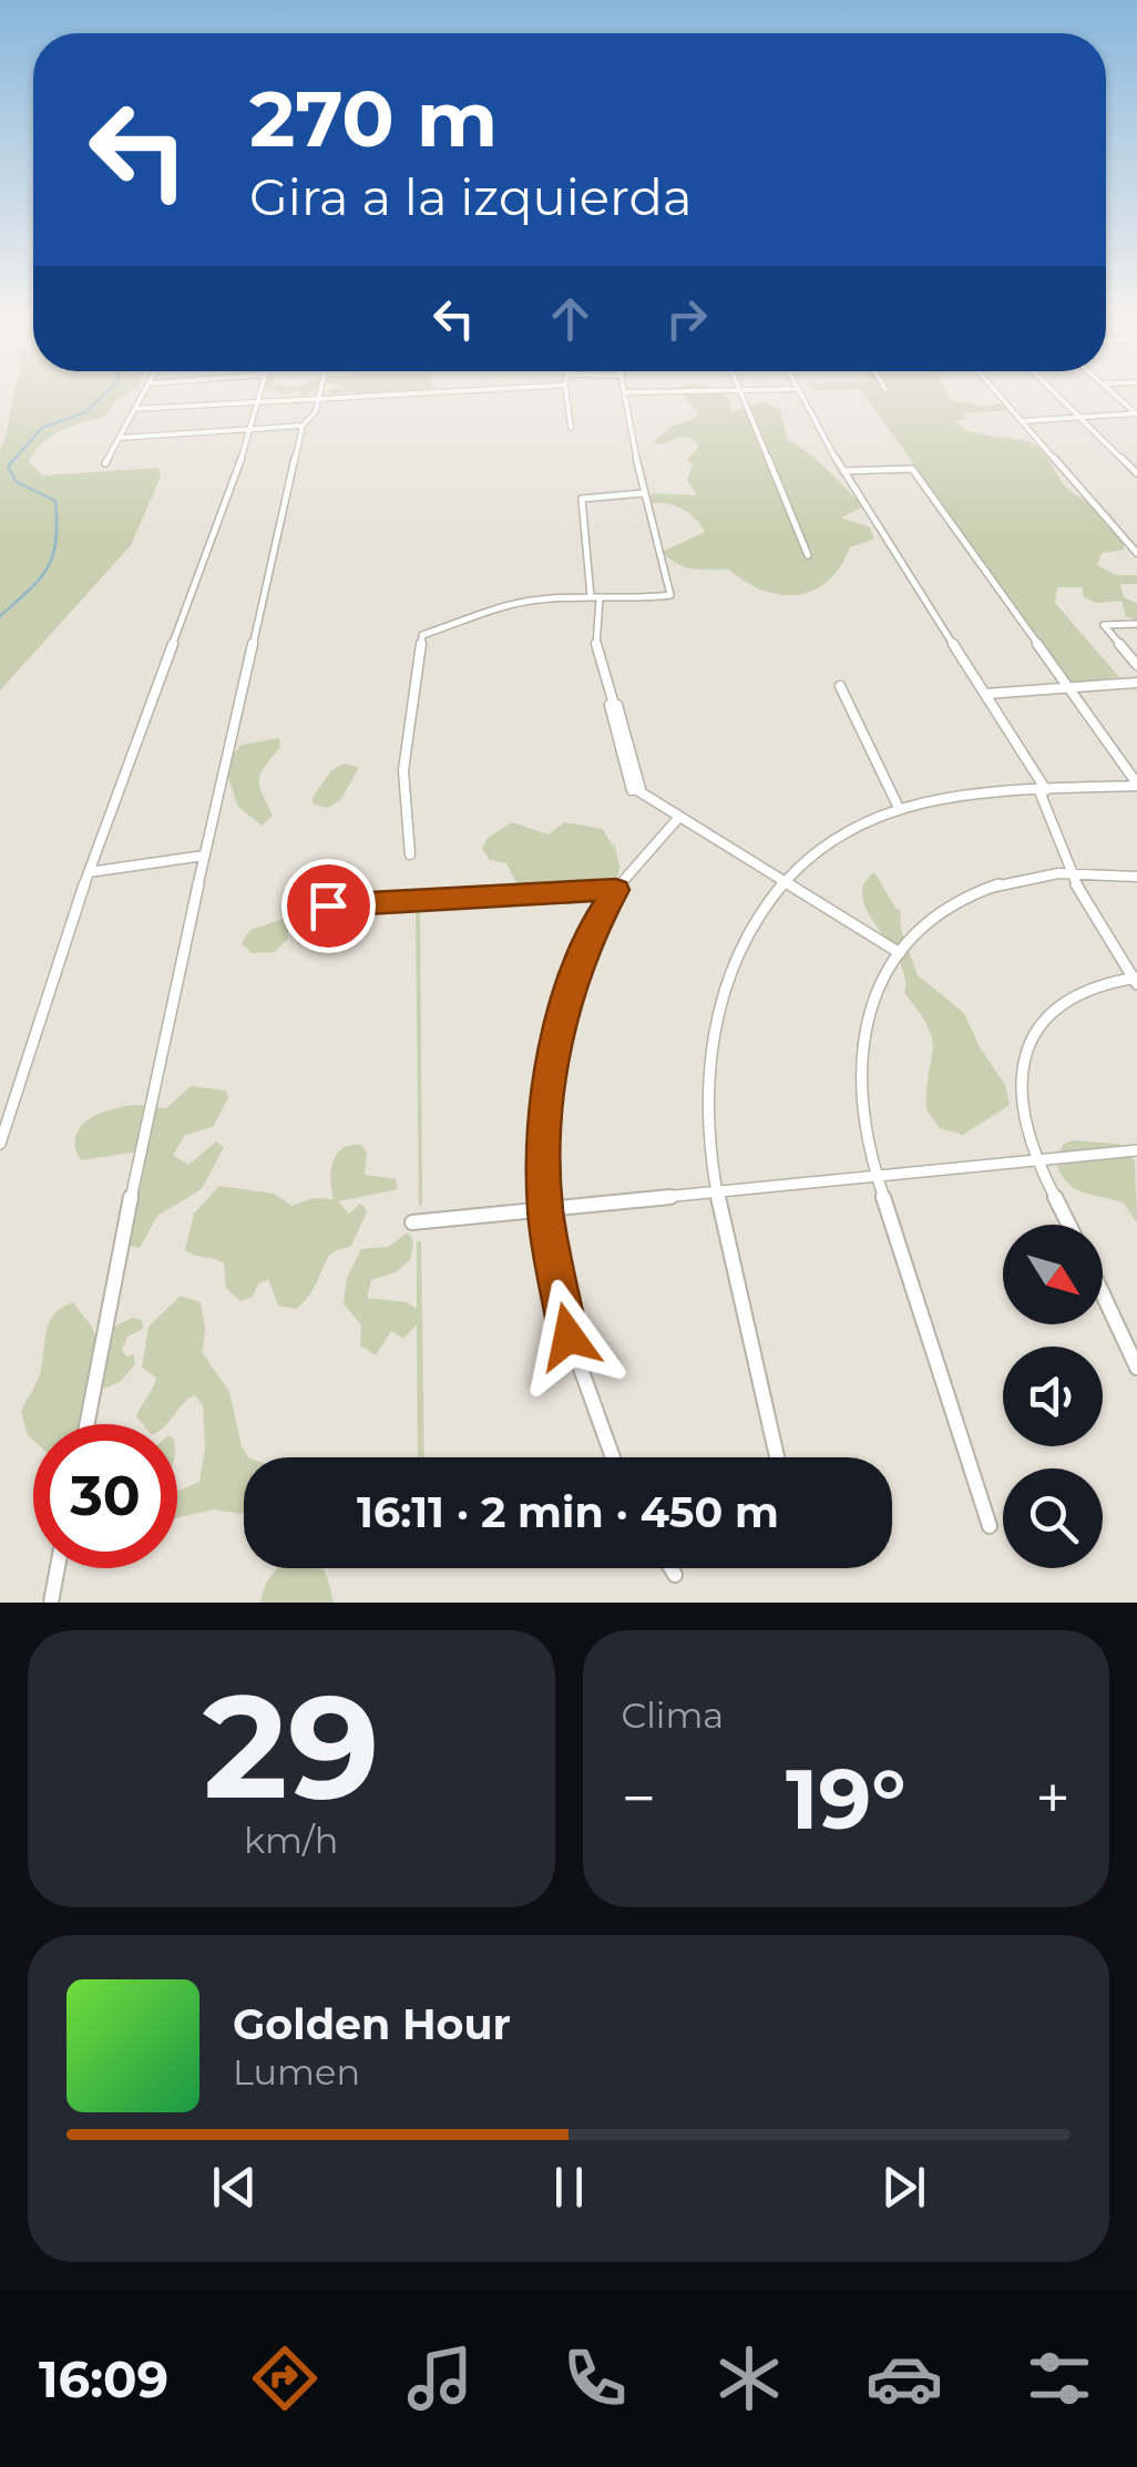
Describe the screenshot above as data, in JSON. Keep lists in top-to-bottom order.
{
  "north": "bottom right",
  "page": {
    "turn": ["270 m", "Gira a la izquierda"],
    "limit": "30",
    "trip": "16:11 · 2 min · 450 m",
    "tile": [
      ["29", "km/h"],
      "Clima"
    ],
    "heat": ["−", "19°", "+"],
    "song": ["Golden Hour", "Lumen"],
    "tabs": "16:09"
  }
}
